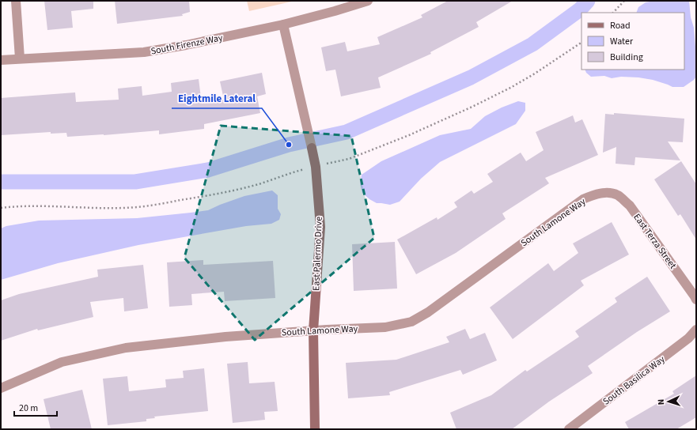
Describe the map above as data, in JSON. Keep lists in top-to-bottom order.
{
  "streets": {
    "street": [
      "South Firenze Way",
      "South Lamone Way",
      "East Terza Street",
      "East Palermo Drive",
      "South Basilica Way"
    ]
  },
  "crossings": [
    ["South Firenze Way", "East Palermo Drive"],
    ["South Lamone Way", "East Terza Street"],
    ["South Lamone Way", "East Palermo Drive"]
  ],
  "places": ["Eightmile Lateral"],
  "legend": ["Road", "Water", "Building"],
  "scale_bar": "20 m",
  "north": "left"
}
